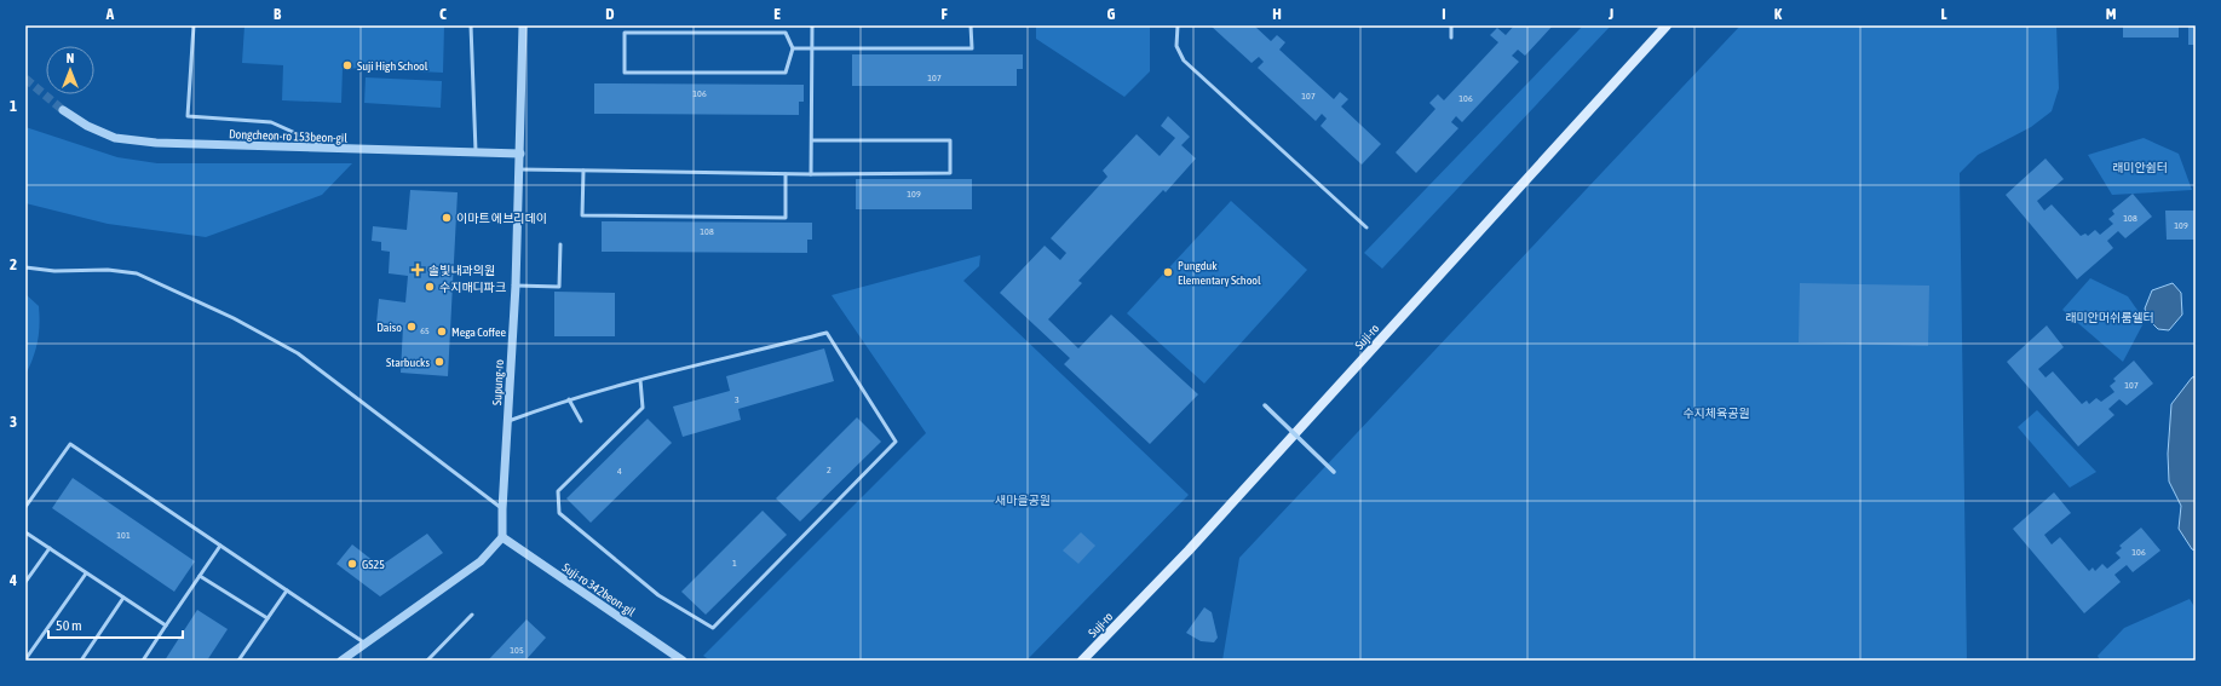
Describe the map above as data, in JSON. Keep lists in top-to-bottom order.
{
  "streets": {
    "main road": ["Suji-ro"],
    "street": ["Dongcheon-ro 153beon-gil", "Supung-ro", "Suji-ro 342beon-gil"]
  },
  "crossings": [
    ["Dongcheon-ro 153beon-gil", "Supung-ro"],
    ["Supung-ro", "Suji-ro 342beon-gil"]
  ],
  "parks": [
    "래미안쉼터",
    "래미안머쉬룸쉘터",
    "수지체육공원",
    "새마을공원"
  ],
  "places": {
    "other": [
      "Suji High School",
      "이마트 에브리데이",
      "Pungduk Elementary School",
      "수지매디파크",
      "Daiso",
      "Mega Coffee",
      "Starbucks",
      "GS25"
    ],
    "health": ["솔빛내과의원"]
  },
  "house_numbers": [
    "107",
    "106",
    "107",
    "106",
    "109",
    "108",
    "109",
    "108",
    "65",
    "107",
    "3",
    "2",
    "4",
    "101",
    "106",
    "1",
    "105"
  ],
  "scale_bar": "50 m",
  "north": "top",
  "grid": {
    "columns": [
      "A",
      "B",
      "C",
      "D",
      "E",
      "F",
      "G",
      "H",
      "I",
      "J",
      "K",
      "L",
      "M"
    ],
    "rows": [
      "1",
      "2",
      "3",
      "4"
    ]
  }
}
